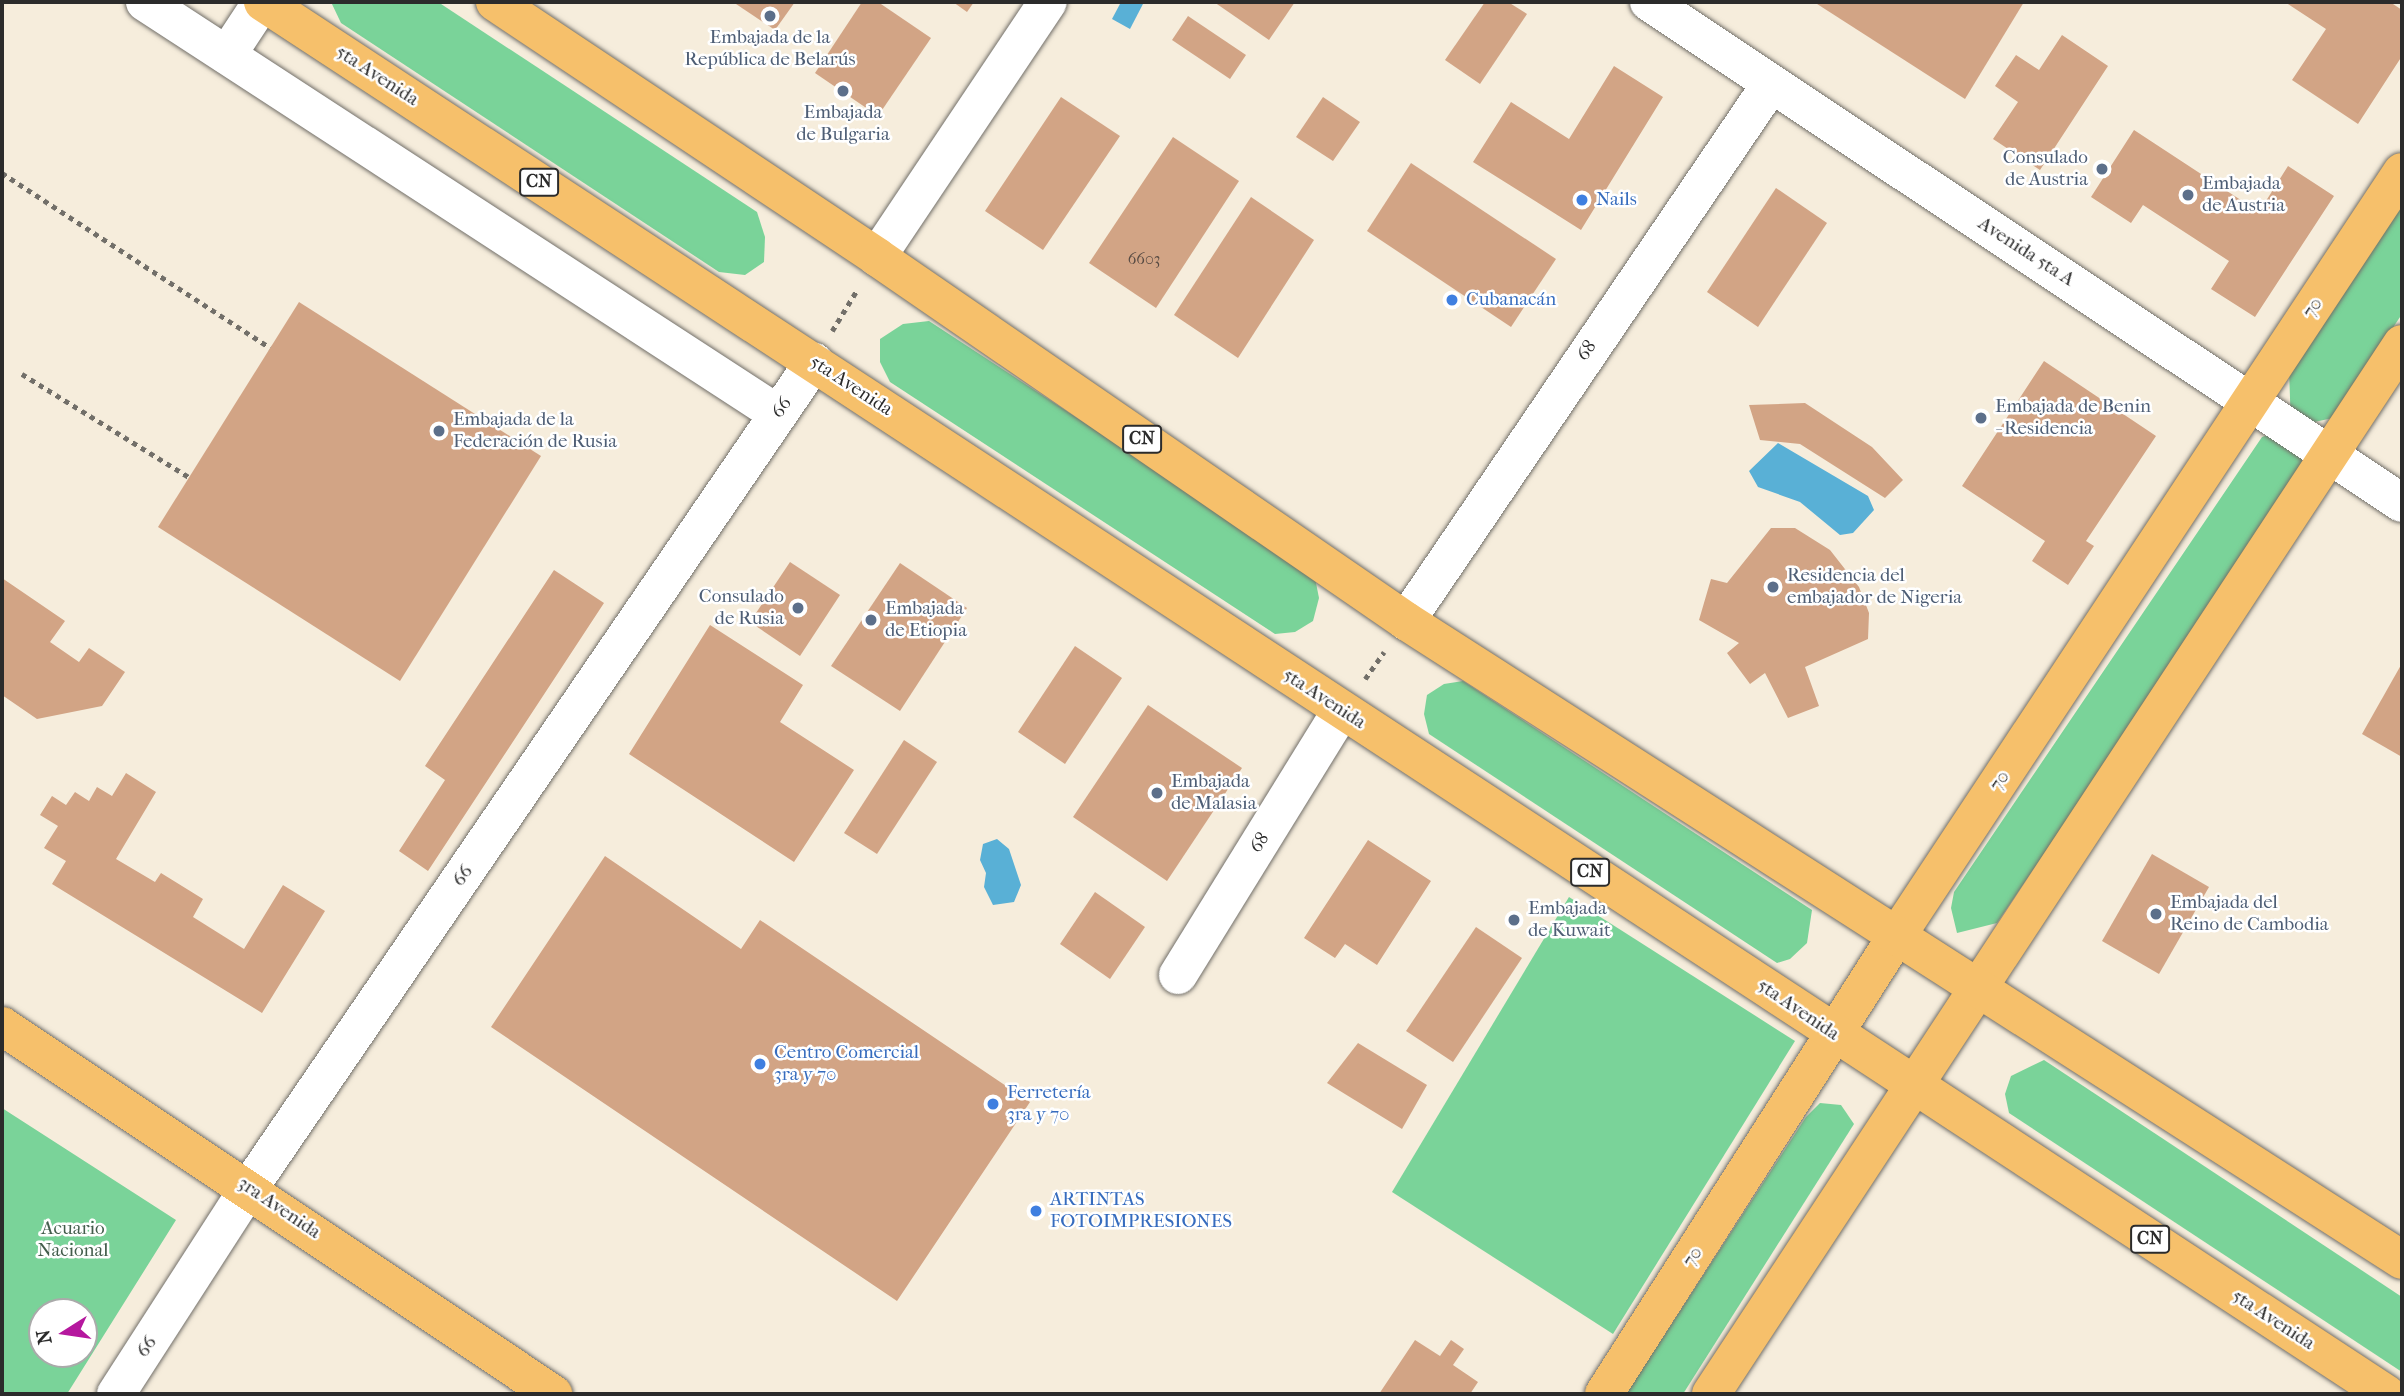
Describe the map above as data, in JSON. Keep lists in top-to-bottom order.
{
  "streets": {
    "main road": [
      "5ta Avenida",
      "CN",
      "70",
      "3ra Avenida"
    ],
    "street": ["Avenida 5ta A", "68", "66"]
  },
  "crossings": [
    ["5ta Avenida", "70"],
    ["5ta Avenida", "68"],
    ["5ta Avenida", "66"],
    ["CN", "70"],
    ["CN", "68"],
    ["Avenida 5ta A", "70"],
    ["Avenida 5ta A", "68"],
    ["66", "3ra Avenida"]
  ],
  "parks": ["Acuario Nacional"],
  "places": [
    "Embajada de la República de Belarús",
    "Embajada de Bulgaria",
    "Consulado de Austria",
    "Embajada de Austria",
    "Nails",
    "Cubanacán",
    "Embajada de Benin - Residencia",
    "Embajada de la Federación de Rusia",
    "Residencia del embajador de Nigeria",
    "Consulado de Rusia",
    "Embajada de Etiopia",
    "Embajada de Malasia",
    "Embajada del Reino de Cambodia",
    "Embajada de Kuwait",
    "Centro Comercial 3ra y 70",
    "Ferretería 3ra y 70",
    "ARTINTAS FOTOIMPRESIONES"
  ],
  "house_numbers": ["6603"],
  "north": "left"
}
